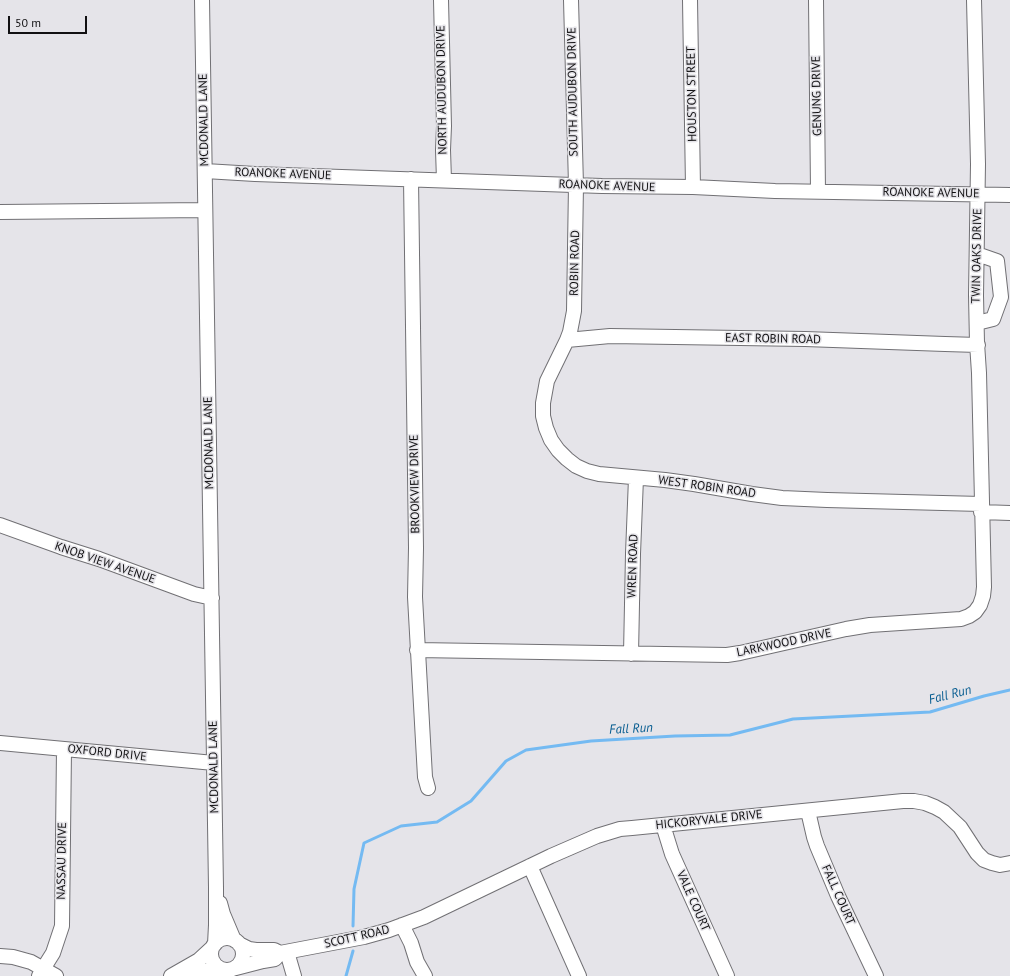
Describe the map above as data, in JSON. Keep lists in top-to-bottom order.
{
  "streets": {
    "street": [
      "NORTH AUDUBON DRIVE",
      "SOUTH AUDUBON DRIVE",
      "HOUSTON STREET",
      "GENUNG DRIVE",
      "MCDONALD LANE",
      "ROANOKE AVENUE",
      "TWIN OAKS DRIVE",
      "ROBIN ROAD",
      "EAST ROBIN ROAD",
      "BROOKVIEW DRIVE",
      "WEST ROBIN ROAD",
      "KNOB VIEW AVENUE",
      "WREN ROAD",
      "LARKWOOD DRIVE",
      "OXFORD DRIVE",
      "HICKORYVALE DRIVE",
      "NASSAU DRIVE",
      "FALL COURT",
      "VALE COURT",
      "SCOTT ROAD"
    ]
  },
  "crossings": [
    ["NORTH AUDUBON DRIVE", "ROANOKE AVENUE"],
    ["SOUTH AUDUBON DRIVE", "ROANOKE AVENUE"],
    ["SOUTH AUDUBON DRIVE", "ROBIN ROAD"],
    ["HOUSTON STREET", "ROANOKE AVENUE"],
    ["GENUNG DRIVE", "ROANOKE AVENUE"],
    ["MCDONALD LANE", "ROANOKE AVENUE"],
    ["MCDONALD LANE", "KNOB VIEW AVENUE"],
    ["MCDONALD LANE", "OXFORD DRIVE"],
    ["MCDONALD LANE", "SCOTT ROAD"],
    ["ROANOKE AVENUE", "TWIN OAKS DRIVE"],
    ["ROANOKE AVENUE", "ROBIN ROAD"],
    ["ROANOKE AVENUE", "BROOKVIEW DRIVE"],
    ["TWIN OAKS DRIVE", "EAST ROBIN ROAD"],
    ["TWIN OAKS DRIVE", "WEST ROBIN ROAD"],
    ["TWIN OAKS DRIVE", "LARKWOOD DRIVE"],
    ["ROBIN ROAD", "EAST ROBIN ROAD"],
    ["ROBIN ROAD", "WEST ROBIN ROAD"],
    ["EAST ROBIN ROAD", "WEST ROBIN ROAD"],
    ["BROOKVIEW DRIVE", "LARKWOOD DRIVE"],
    ["WEST ROBIN ROAD", "WREN ROAD"],
    ["WEST ROBIN ROAD", "LARKWOOD DRIVE"],
    ["WREN ROAD", "LARKWOOD DRIVE"],
    ["OXFORD DRIVE", "NASSAU DRIVE"],
    ["HICKORYVALE DRIVE", "FALL COURT"],
    ["HICKORYVALE DRIVE", "VALE COURT"],
    ["HICKORYVALE DRIVE", "SCOTT ROAD"]
  ],
  "water": ["Fall Run"],
  "scale_bar": "50 m"
}
